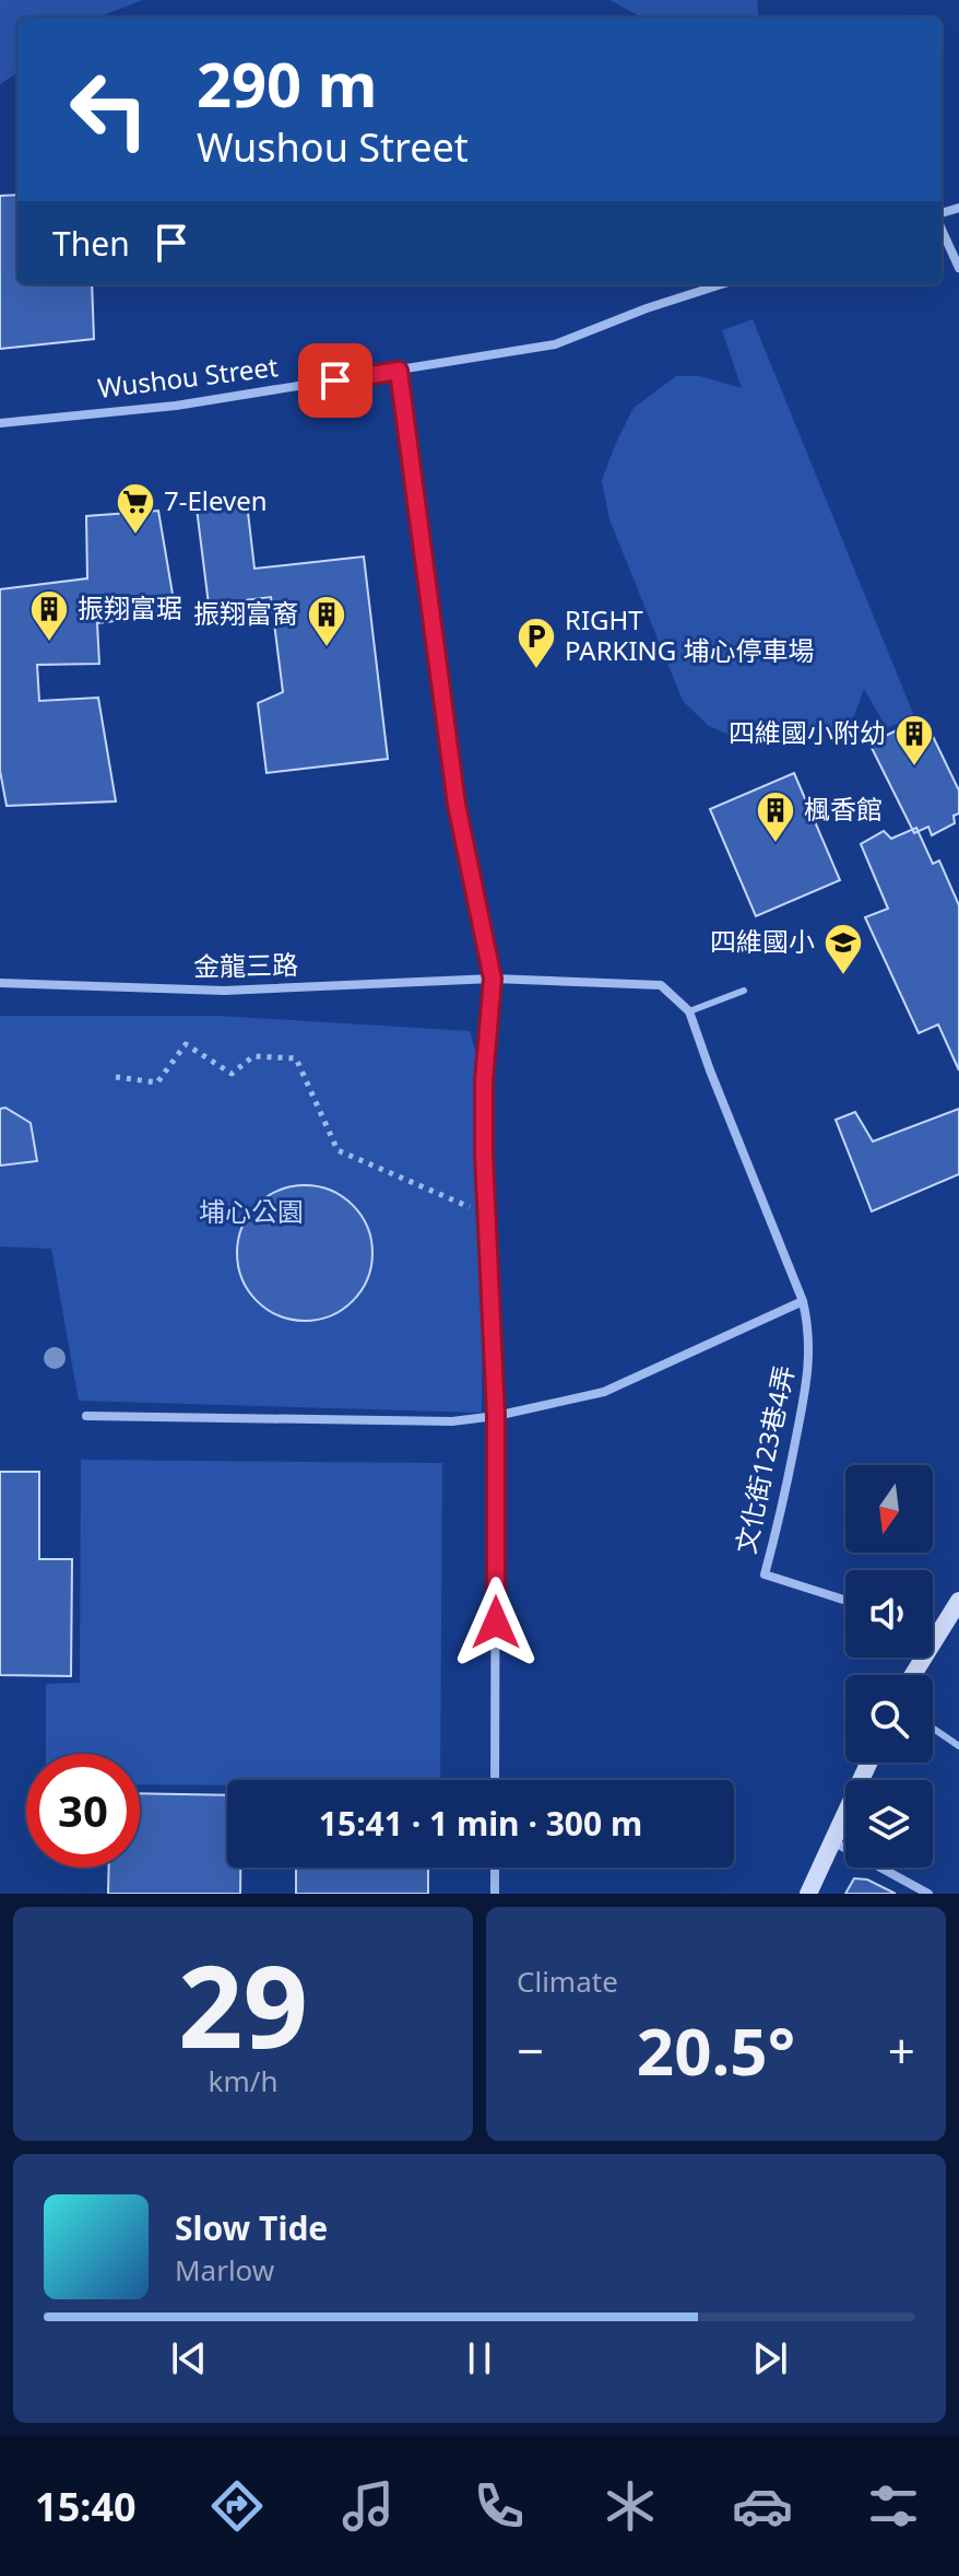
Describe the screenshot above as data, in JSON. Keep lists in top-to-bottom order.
{
  "streets": {
    "street": ["Wushou Street", "金龍三路", "文化街123巷4弄"]
  },
  "crossings": [
    ["金龍三路", "文化街123巷4弄"]
  ],
  "parks": ["埔心公園"],
  "places": {
    "supermarket": ["7-Eleven"],
    "building": [
      "振翔富琚",
      "振翔富裔",
      "四維國小附幼",
      "楓香館"
    ],
    "parking": ["RIGHT PARKING 埔心停車場"],
    "school or university": ["四維國小"]
  },
  "north": "bottom",
  "page": {
    "turn": ["290 m", "Wushou Street"],
    "then": "Then",
    "limit": "30",
    "trip": "15:41 · 1 min · 300 m",
    "tile": [
      ["29", "km/h"],
      "Climate"
    ],
    "heat": ["−", "20.5°", "+"],
    "song": ["Slow Tide", "Marlow"],
    "tabs": "15:40"
  }
}
